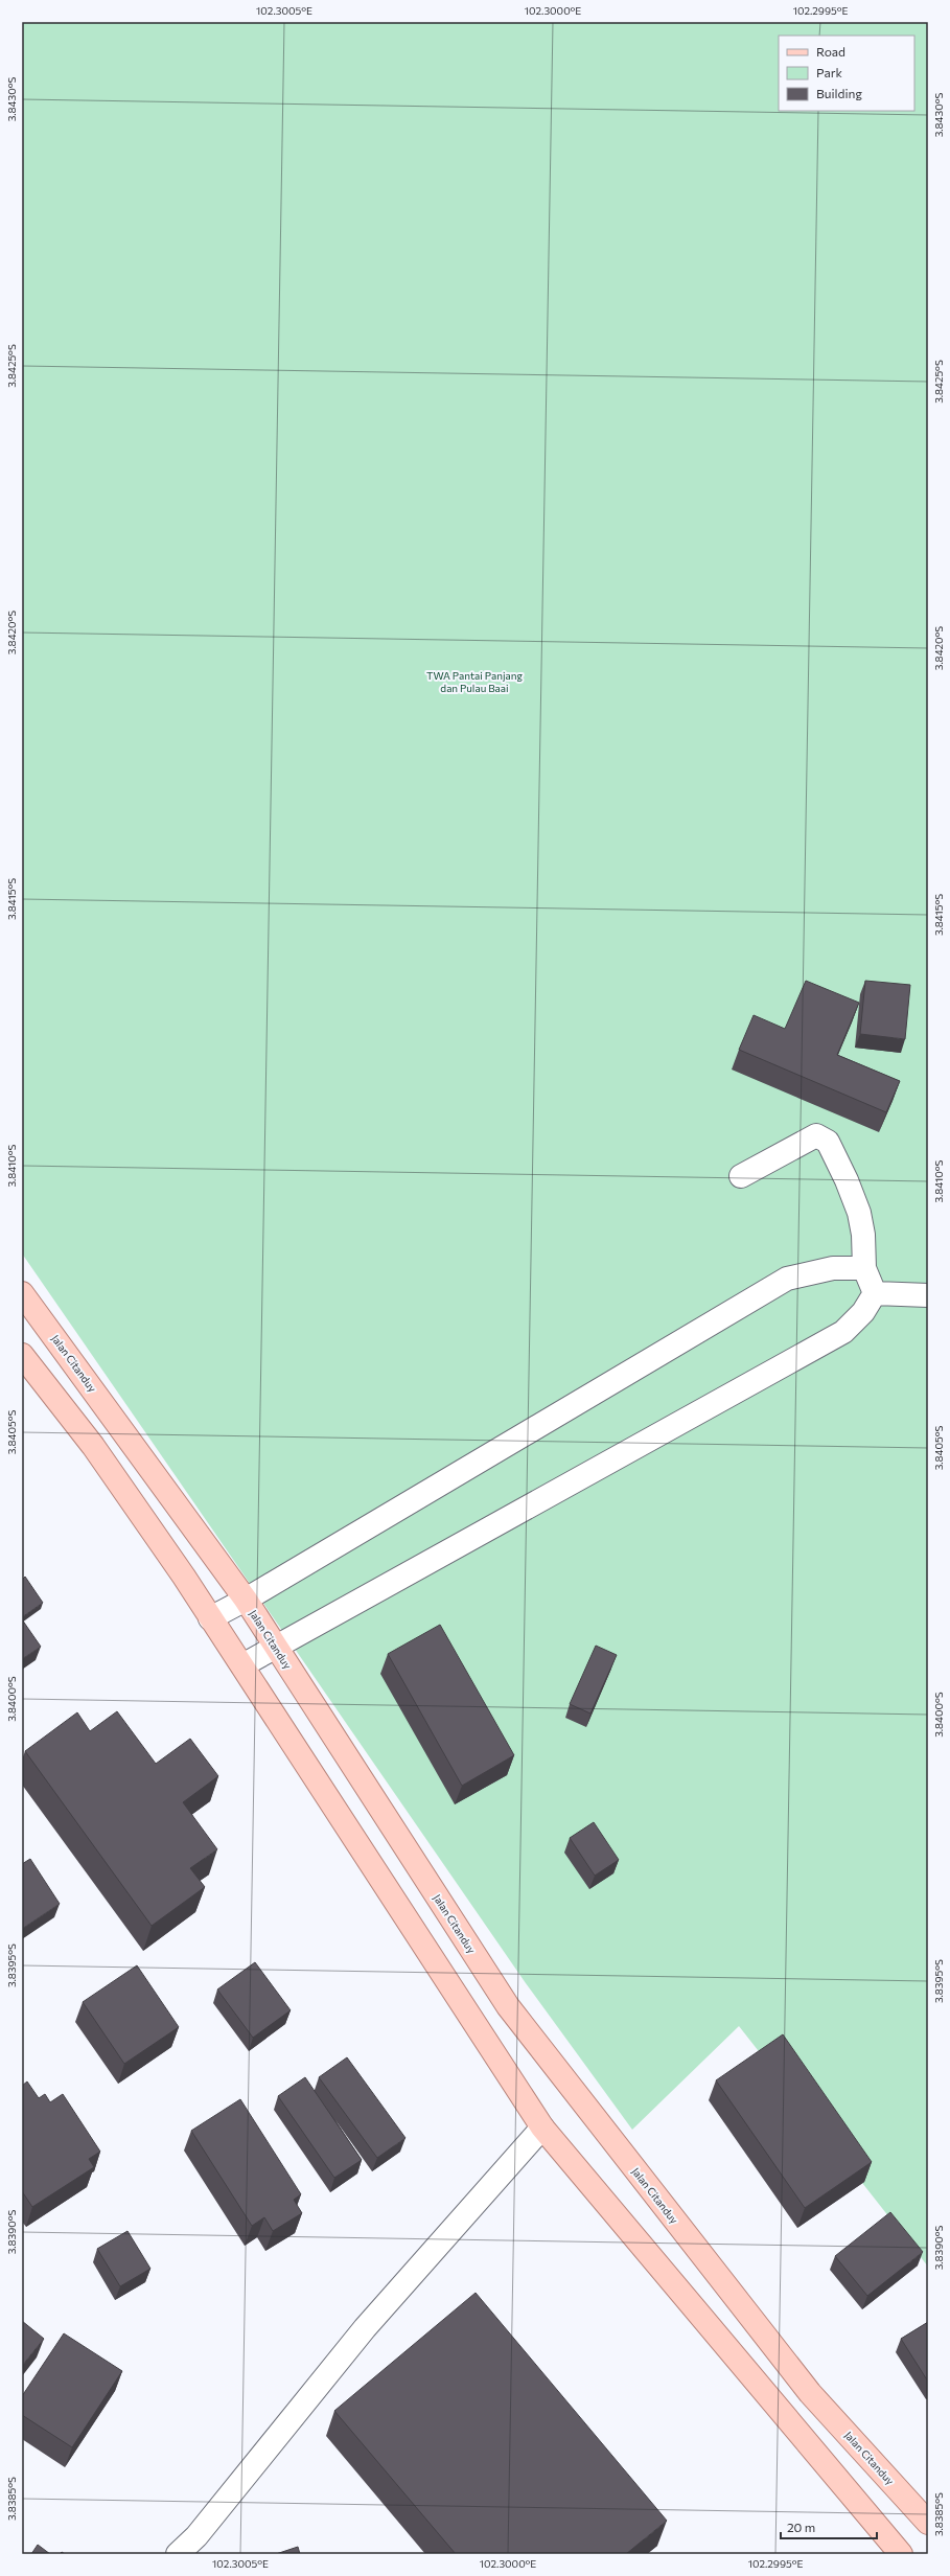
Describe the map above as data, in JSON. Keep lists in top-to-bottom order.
{
  "streets": {
    "main road": ["Jalan Citanduy"]
  },
  "parks": ["TWA Pantai Panjang dan Pulau Baai"],
  "legend": ["Road", "Park", "Building"],
  "scale_bar": "20 m",
  "coordinates": [
    "102.3005°E",
    "102.3000°E",
    "102.2995°E",
    "3.8430°S",
    "3.8425°S",
    "3.8420°S",
    "3.8415°S",
    "3.8410°S",
    "3.8405°S",
    "3.8400°S",
    "3.8395°S",
    "3.8390°S",
    "3.8385°S"
  ]
}
